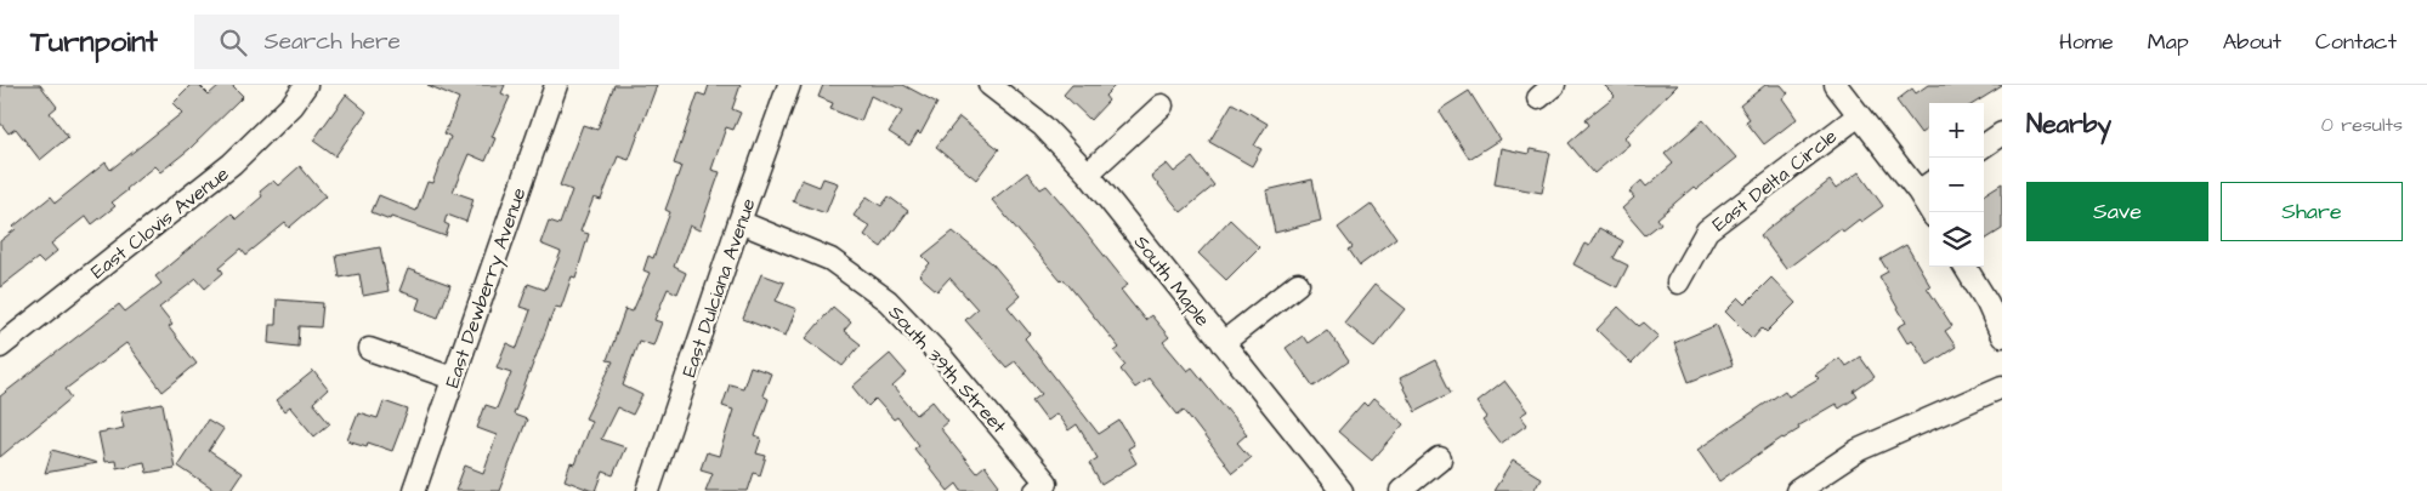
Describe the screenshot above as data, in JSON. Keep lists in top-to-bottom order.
{
  "streets": {
    "street": [
      "East Delta Circle",
      "East Clovis Avenue",
      "South Maple",
      "East Dewberry Avenue",
      "East Dulciana Avenue",
      "South 39th Street"
    ]
  },
  "crossings": [
    ["East Dulciana Avenue", "South 39th Street"]
  ],
  "page": {
    "header": "Turnpoint",
    "search": "Search here",
    "nav": [
      "Home",
      "Map",
      "About",
      "Contact"
    ],
    "heading": ["Nearby", "0 results"],
    "map_buttons": ["+", "−"],
    "buttons": ["Save", "Share"]
  }
}
